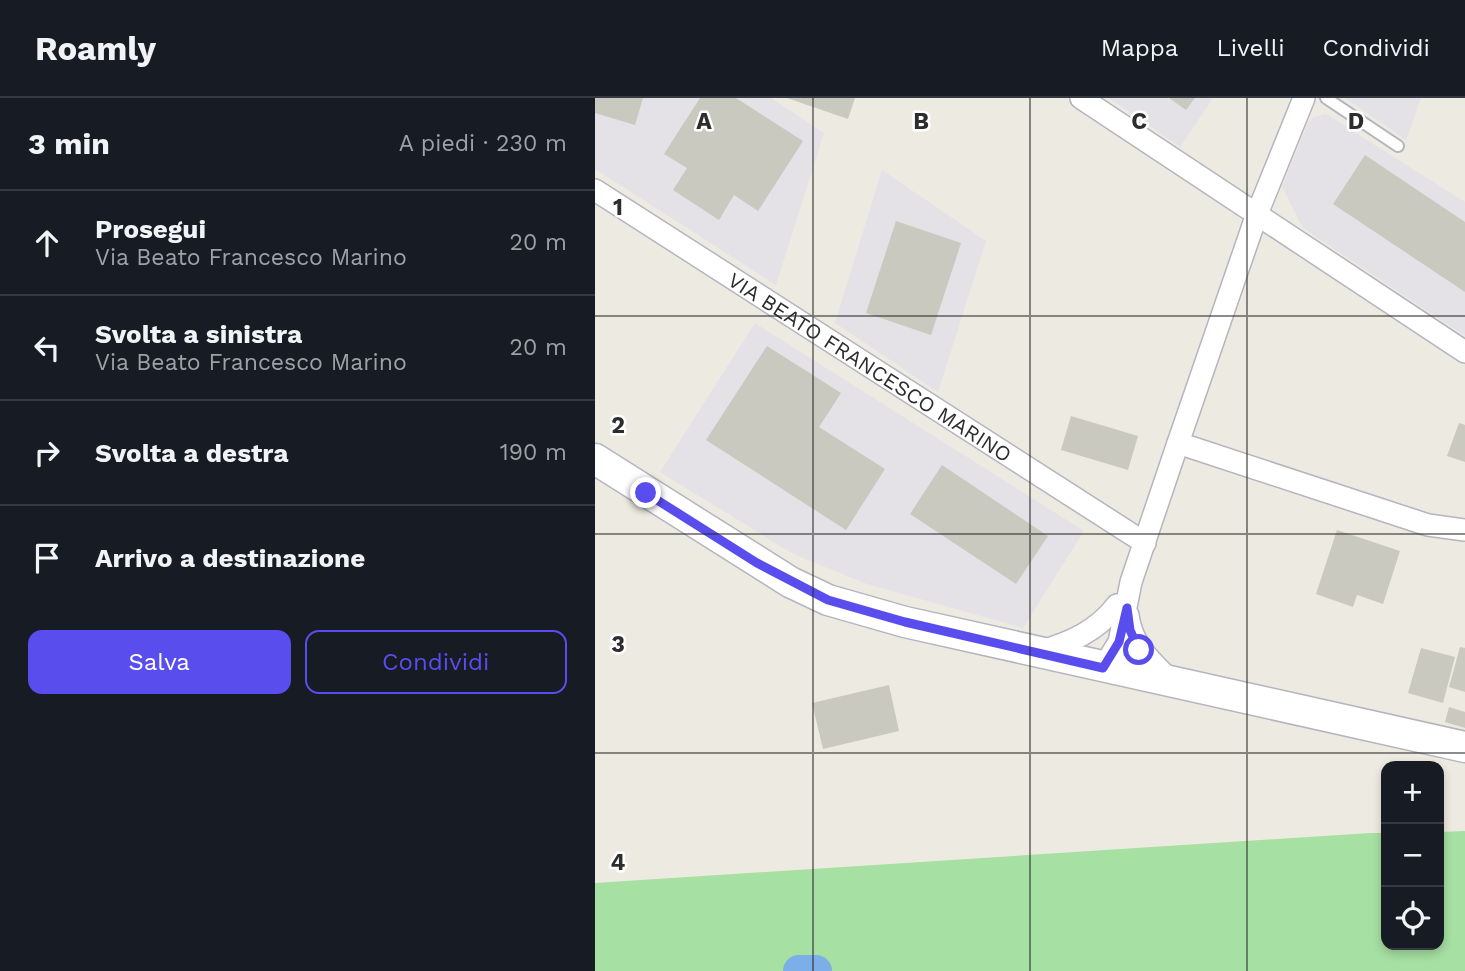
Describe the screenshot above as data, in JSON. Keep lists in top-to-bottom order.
{
  "streets": {
    "street": ["VIA BEATO FRANCESCO MARINO"]
  },
  "page": {
    "header": "Roamly",
    "nav": ["Mappa", "Livelli", "Condividi"],
    "heading": ["3 min", "A piedi · 230 m"],
    "list": [
      ["Prosegui", "Via Beato Francesco Marino", "20 m"],
      ["Svolta a sinistra", "Via Beato Francesco Marino", "20 m"],
      ["Svolta a destra", "190 m"],
      "Arrivo a destinazione"
    ],
    "buttons": ["Salva", "Condividi"],
    "map_buttons": ["+", "−"]
  },
  "grid": {
    "columns": [
      "A",
      "B",
      "C",
      "D"
    ],
    "rows": [
      "1",
      "2",
      "3",
      "4"
    ]
  }
}
